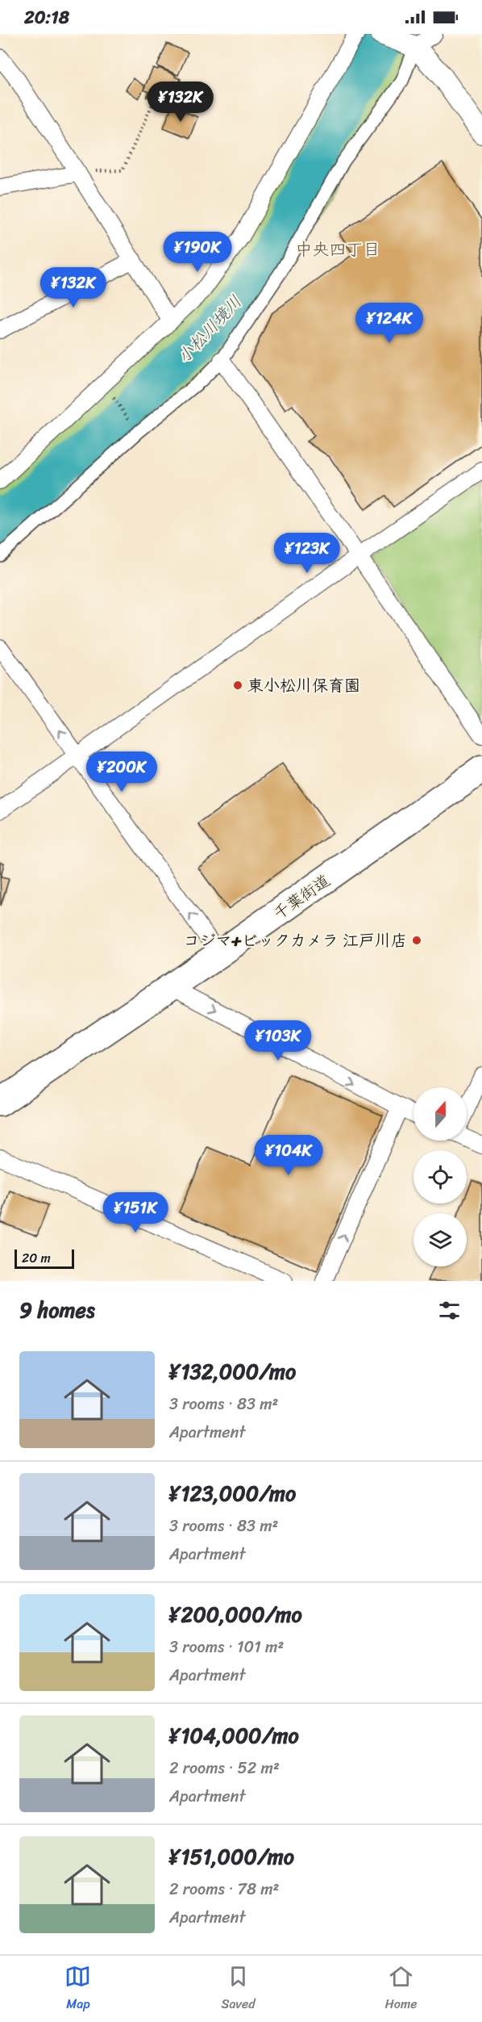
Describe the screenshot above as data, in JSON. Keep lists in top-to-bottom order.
{
  "streets": {
    "highway": ["千葉街道"]
  },
  "districts": ["中央四丁目"],
  "water": ["小松川境川"],
  "places": ["東小松川保育園", "コジマ+ビックカメラ 江戸川店"],
  "scale_bar": "20 m",
  "north": "top",
  "page": {
    "status": "20:18",
    "price": [
      "¥132K",
      "¥190K",
      "¥132K",
      "¥124K",
      "¥123K",
      "¥200K",
      "¥103K",
      "¥104K",
      "¥151K"
    ],
    "scale": "20 m",
    "heading": "9 homes",
    "list": [
      {
        "name": "¥132,000/mo",
        "note": "3 rooms · 83 m² · Apartment"
      },
      {
        "name": "¥123,000/mo",
        "note": "3 rooms · 83 m² · Apartment"
      },
      {
        "name": "¥200,000/mo",
        "note": "3 rooms · 101 m² · Apartment"
      },
      {
        "name": "¥104,000/mo",
        "note": "2 rooms · 52 m² · Apartment"
      },
      {
        "name": "¥151,000/mo",
        "note": "2 rooms · 78 m² · Apartment"
      }
    ],
    "tabs": ["Map", "Saved", "Home"]
  }
}
